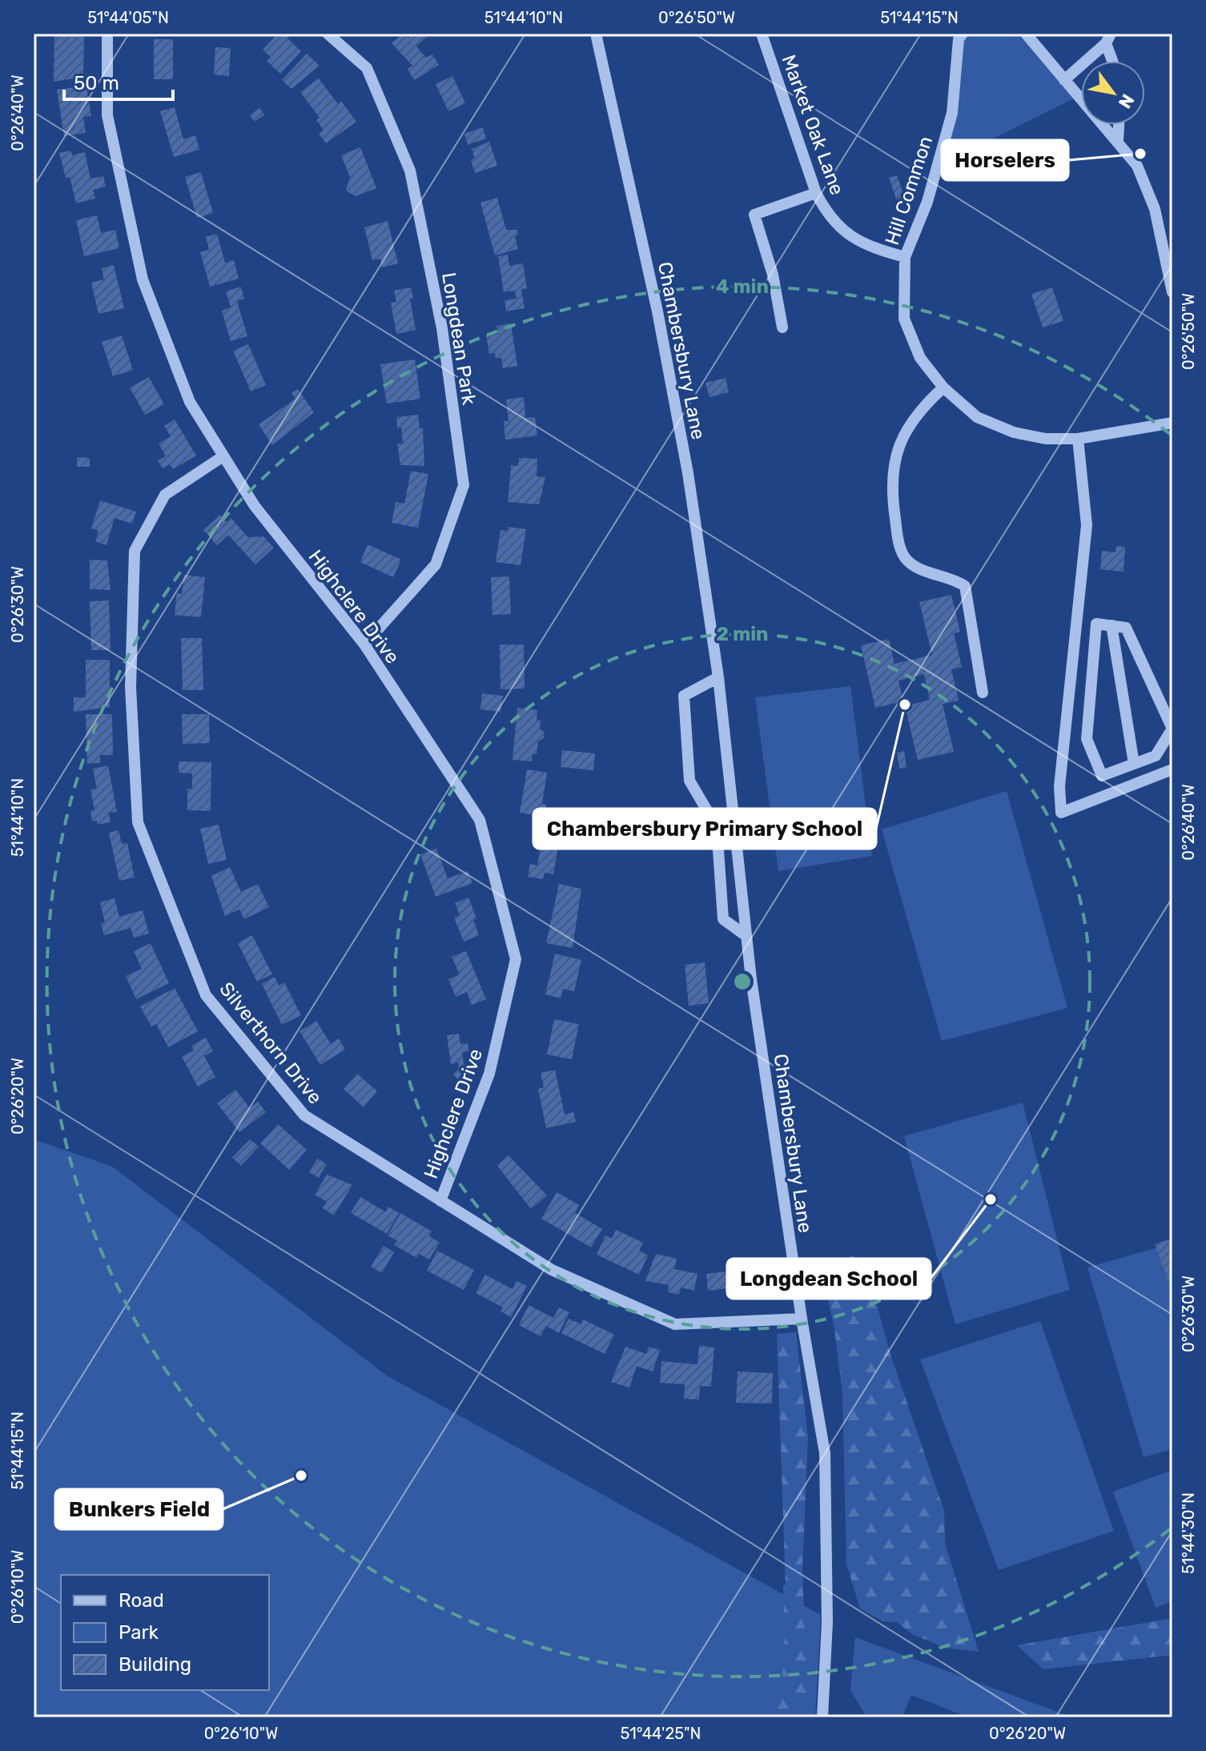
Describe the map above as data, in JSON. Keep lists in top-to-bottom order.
{
  "streets": {
    "street": [
      "Market Oak Lane",
      "Hill Common",
      "Longdean Park",
      "Chambersbury Lane",
      "Highclere Drive",
      "Silverthorn Drive"
    ]
  },
  "crossings": [
    ["Market Oak Lane", "Hill Common"],
    ["Longdean Park", "Highclere Drive"],
    ["Chambersbury Lane", "Silverthorn Drive"],
    ["Highclere Drive", "Silverthorn Drive"]
  ],
  "places": [
    "Horselers",
    "Chambersbury Primary School",
    "Longdean School",
    "Bunkers Field"
  ],
  "legend": ["Road", "Park", "Building"],
  "scale_bar": "50 m",
  "north": "bottom right",
  "coordinates": [
    "51°44'05\"N",
    "51°44'10\"N",
    "0°26'50\"W",
    "51°44'15\"N",
    "0°26'40\"W",
    "0°26'30\"W",
    "0°26'20\"W",
    "51°44'30\"N",
    "0°26'10\"W",
    "51°44'25\"N"
  ],
  "rings": ["4 min", "2 min"]
}
